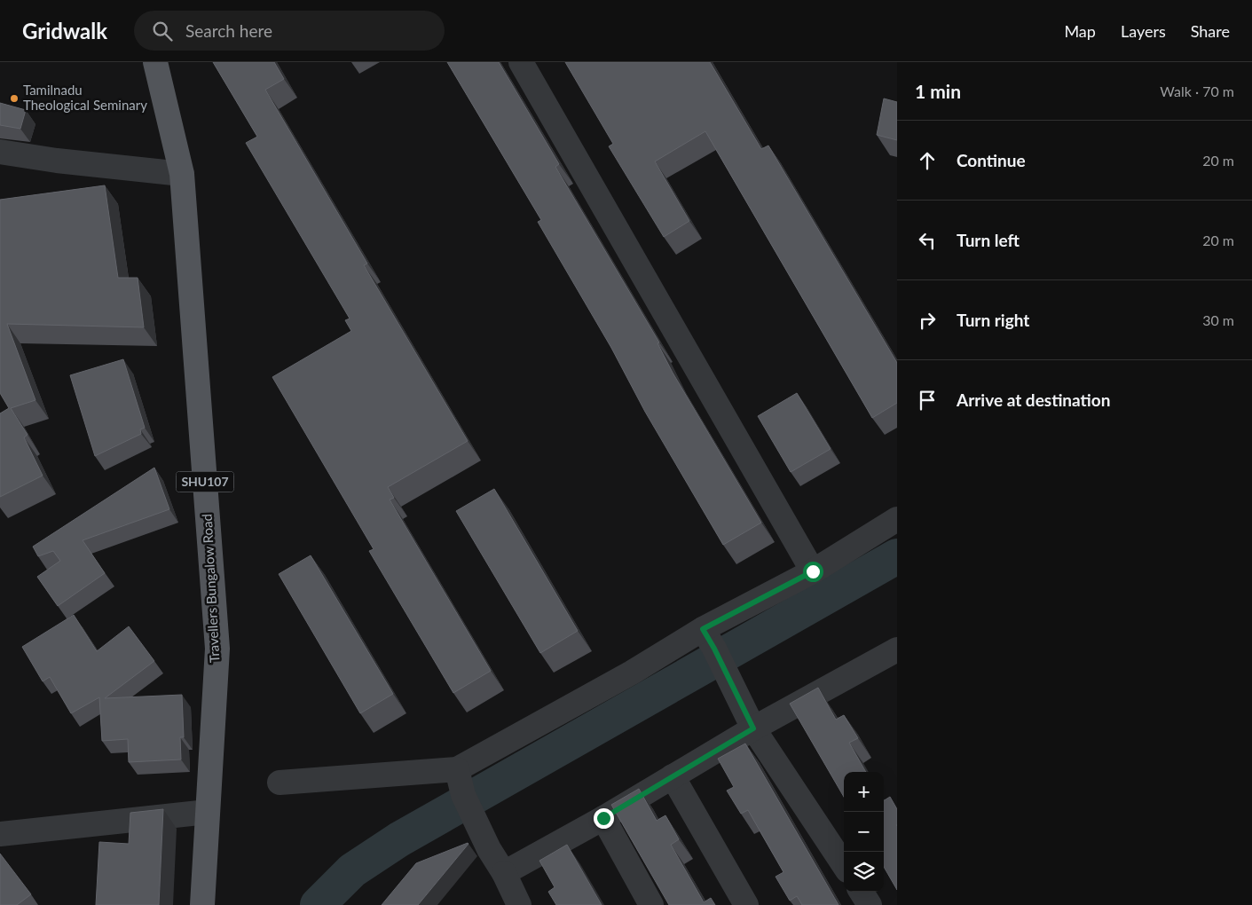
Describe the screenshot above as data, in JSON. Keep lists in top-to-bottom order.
{
  "streets": {
    "main road": ["SHU107", "Travellers Bungalow Road"]
  },
  "places": ["Tamilnadu Theological Seminary"],
  "page": {
    "header": "Gridwalk",
    "search": "Search here",
    "nav": ["Map", "Layers", "Share"],
    "heading": ["1 min", "Walk · 70 m"],
    "list": [
      ["Continue", "20 m"],
      ["Turn left", "20 m"],
      ["Turn right", "30 m"],
      "Arrive at destination"
    ],
    "map_buttons": ["+", "−"]
  }
}
